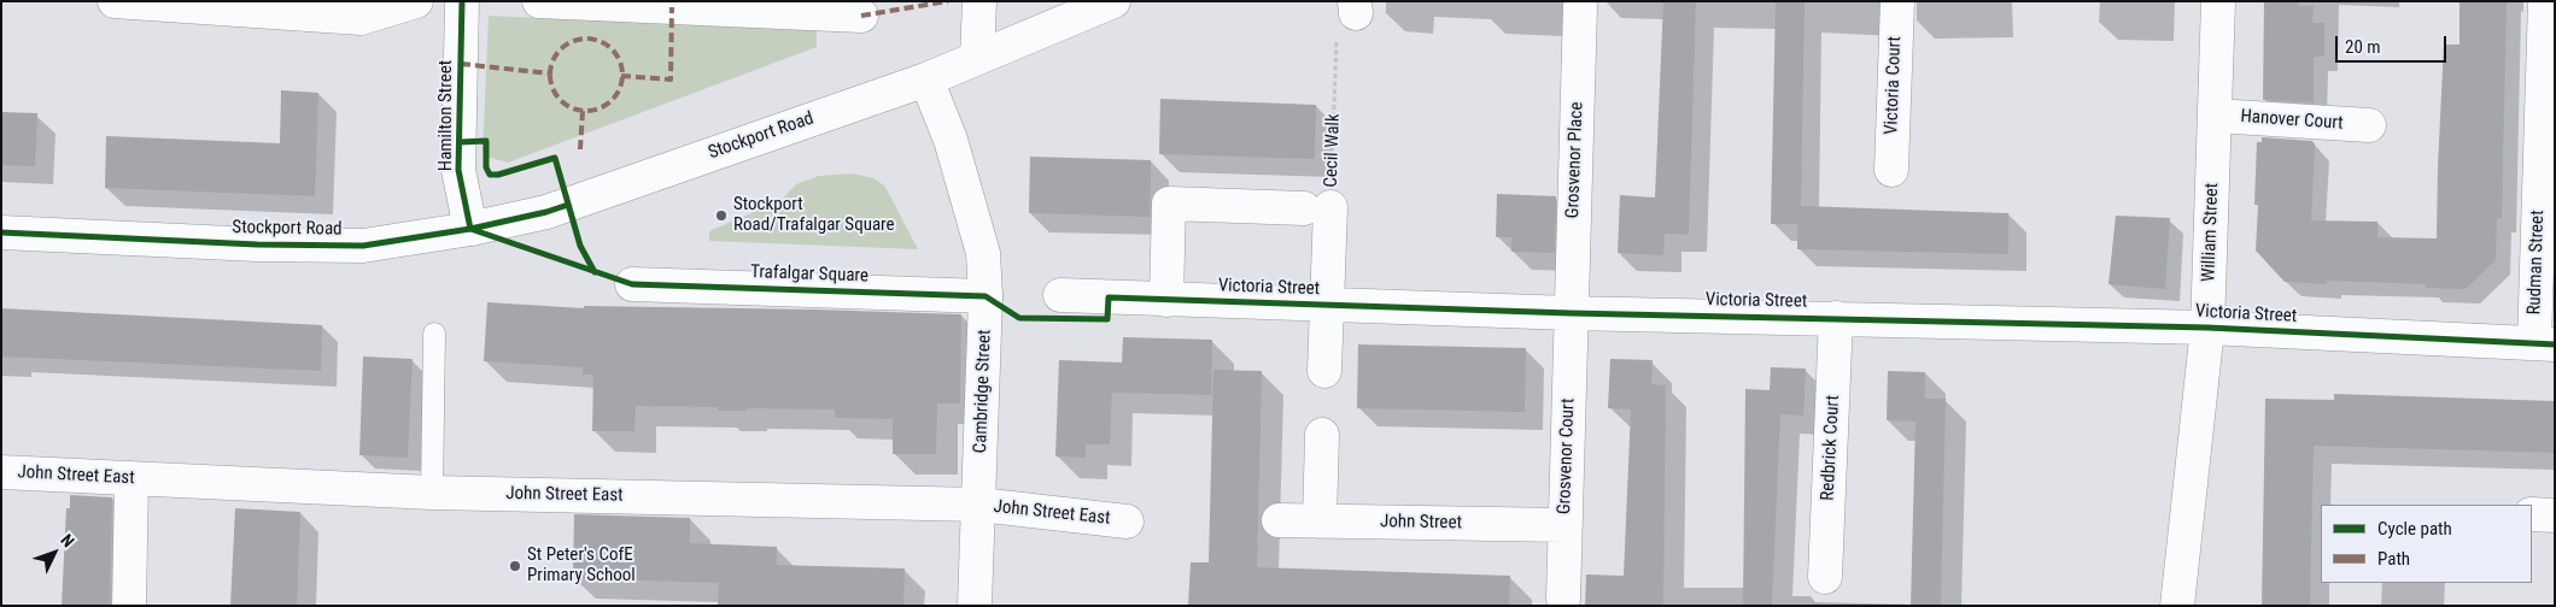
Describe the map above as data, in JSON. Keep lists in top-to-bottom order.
{
  "streets": {
    "main road": [
      "Victoria Court",
      "Hamilton Street",
      "Hanover Court",
      "Stockport Road",
      "Cecil Walk",
      "Grosvenor Place",
      "William Street",
      "Rudman Street",
      "Trafalgar Square",
      "Victoria Street",
      "Cambridge Street",
      "Redbrick Court",
      "Grosvenor Court",
      "John Street East",
      "John Street"
    ]
  },
  "crossings": [
    ["Hamilton Street", "Stockport Road"],
    ["Hanover Court", "William Street"],
    ["Stockport Road", "Cambridge Street"],
    ["Cecil Walk", "Victoria Street"],
    ["Grosvenor Place", "Victoria Street"],
    ["Grosvenor Place", "Grosvenor Court"],
    ["William Street", "Victoria Street"],
    ["Rudman Street", "Victoria Street"],
    ["Trafalgar Square", "Cambridge Street"],
    ["Victoria Street", "Redbrick Court"],
    ["Victoria Street", "Grosvenor Court"],
    ["Cambridge Street", "John Street East"],
    ["Grosvenor Court", "John Street"]
  ],
  "places": ["Stockport Road/Trafalgar Square", "St Peter's CofE Primary School"],
  "legend": ["Cycle path", "Path"],
  "scale_bar": "20 m",
  "north": "top right"
}
